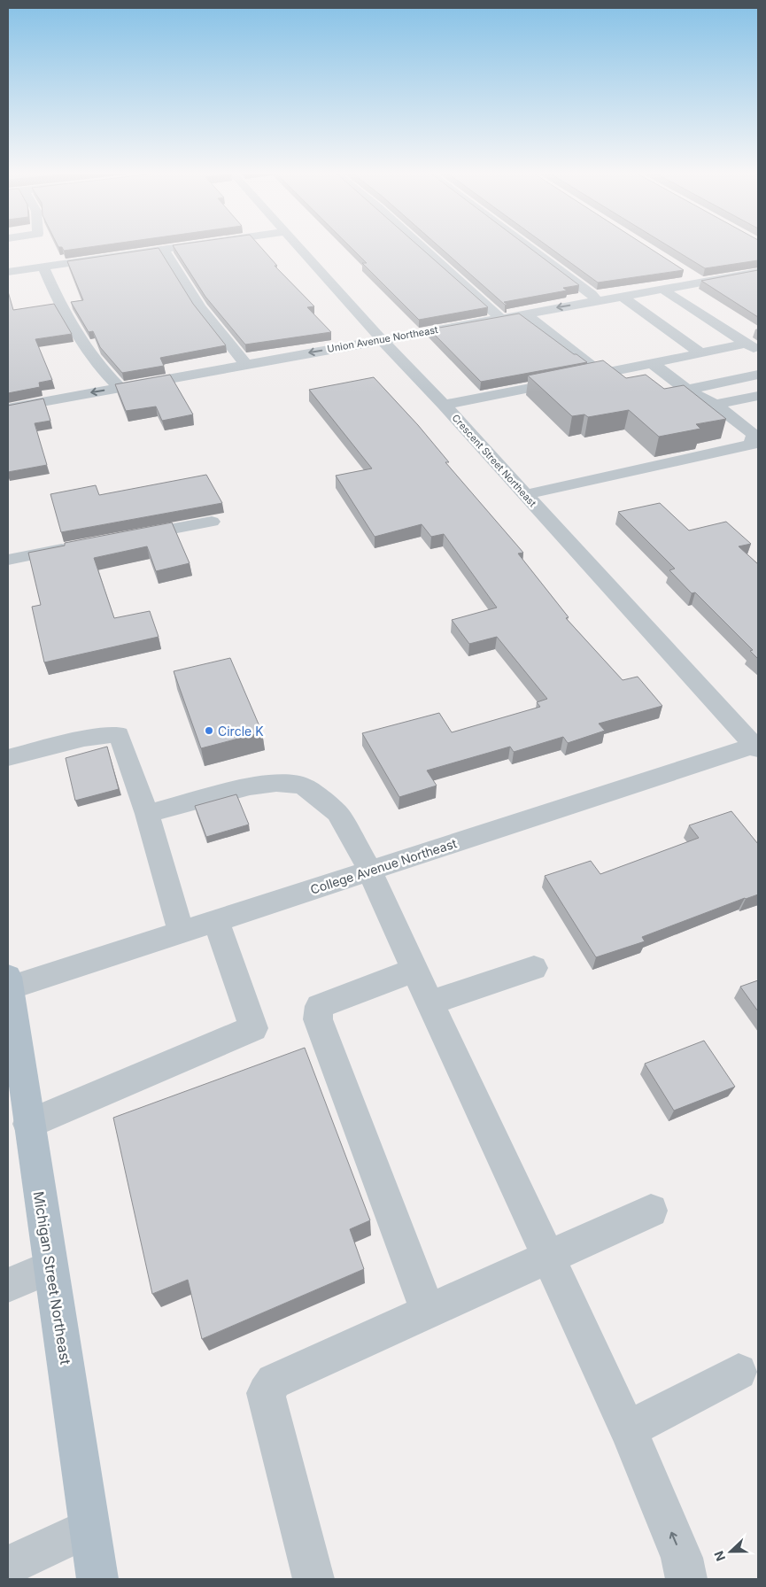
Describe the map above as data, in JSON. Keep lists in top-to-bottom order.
{
  "streets": {
    "main road": ["Michigan Street Northeast"],
    "street": ["Union Avenue Northeast", "Crescent Street Northeast", "College Avenue Northeast"]
  },
  "crossings": [
    ["Union Avenue Northeast", "Crescent Street Northeast"],
    ["Crescent Street Northeast", "College Avenue Northeast"],
    ["College Avenue Northeast", "Michigan Street Northeast"]
  ],
  "places": ["Circle K"],
  "north": "left"
}
